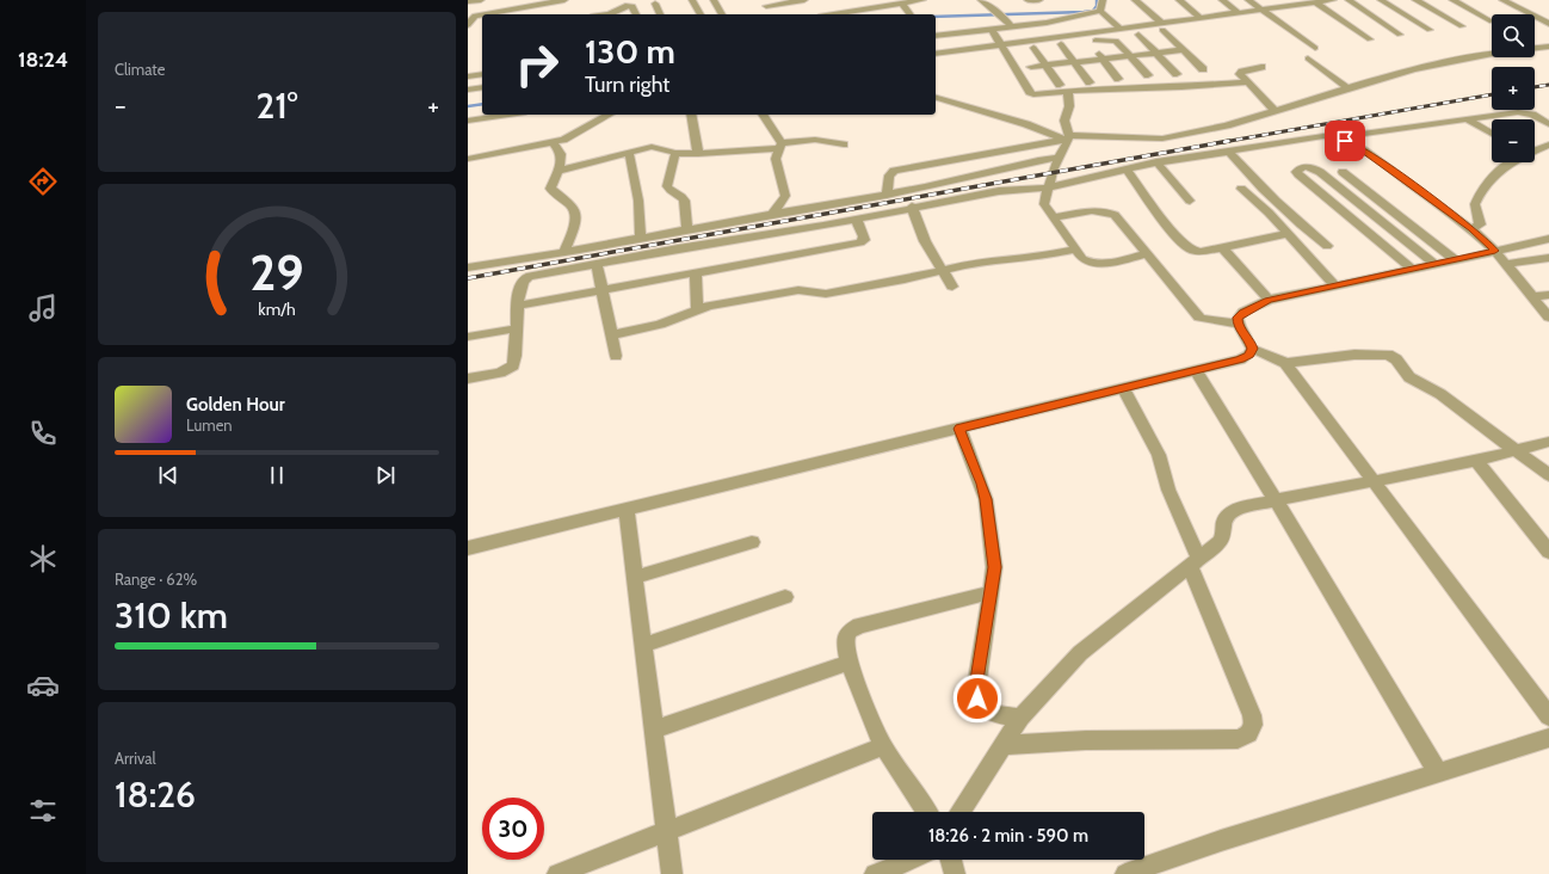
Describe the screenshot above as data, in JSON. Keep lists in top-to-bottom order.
{
  "page": {
    "tabs": "18:24",
    "tile": [
      "Climate",
      ["Range · 62%", "310 km"],
      ["Arrival", "18:26"]
    ],
    "map_buttons": ["+", "−"],
    "turn": ["130 m", "Turn right"],
    "heat": ["−", "21°", "+"],
    "song": ["Golden Hour", "Lumen"],
    "limit": "30",
    "trip": "18:26 · 2 min · 590 m",
    "gauge": ["29", "km/h"]
  }
}
